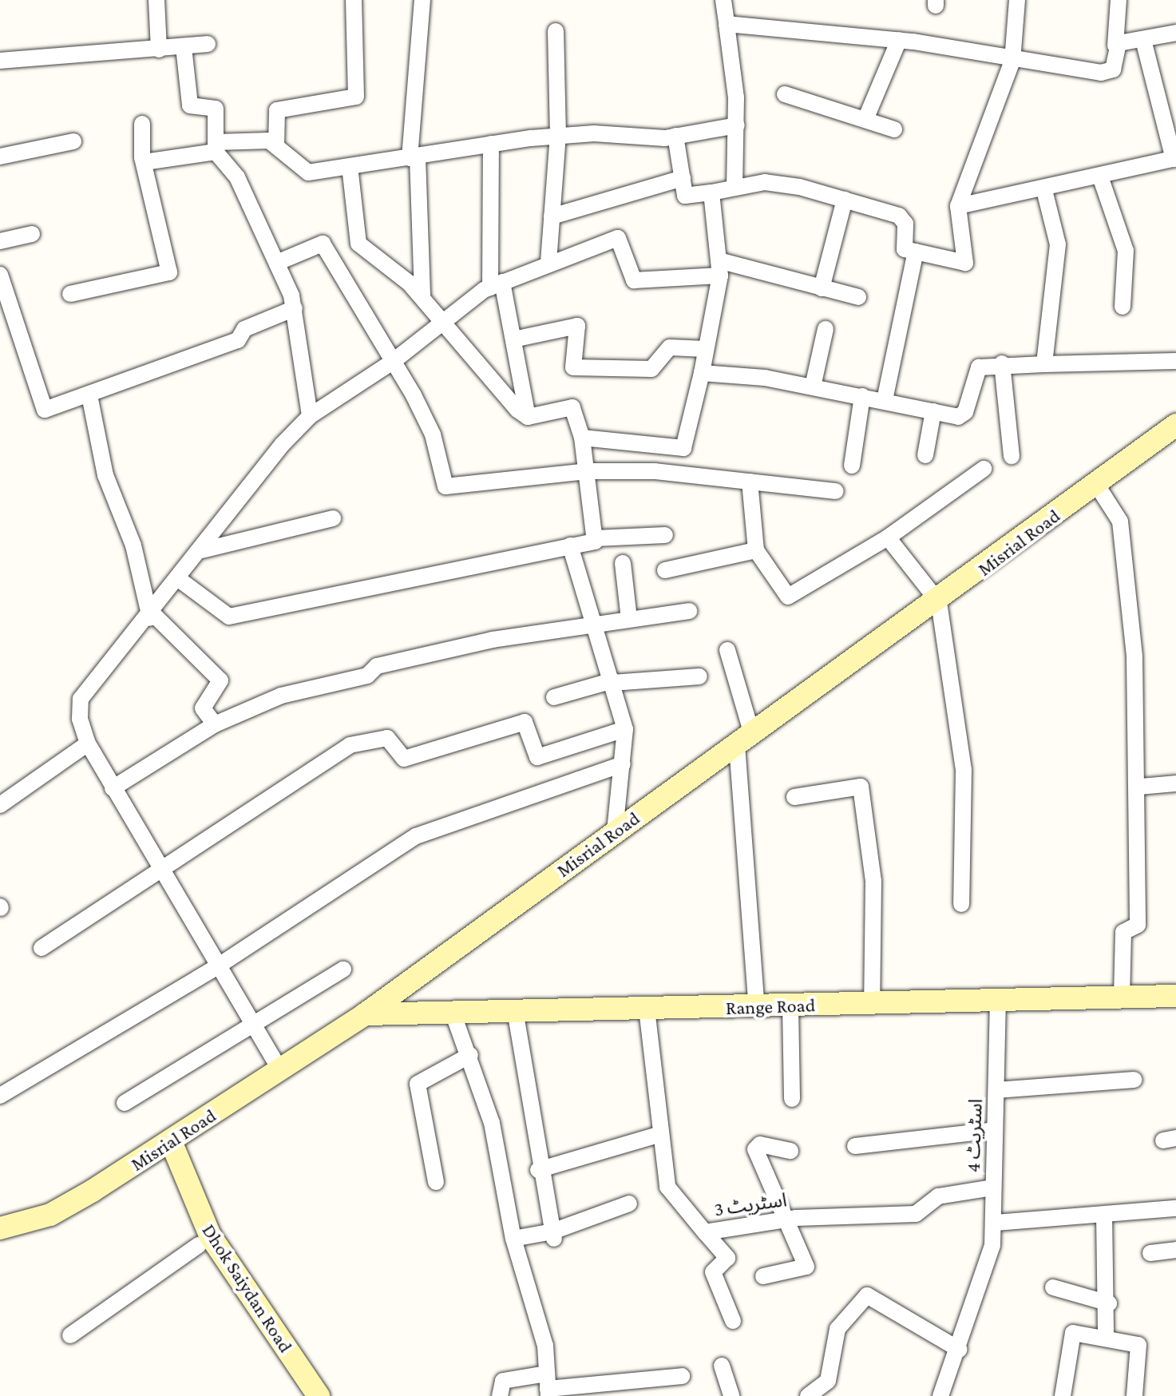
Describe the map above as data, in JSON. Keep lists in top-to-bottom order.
{
  "streets": {
    "main road": ["Misrial Road", "Range Road", "Dhok Saiydan Road"],
    "street": ["اسٹریٹ 4", "اسٹریٹ 3"]
  },
  "crossings": [
    ["Misrial Road", "Range Road"],
    ["Misrial Road", "Dhok Saiydan Road"],
    ["Range Road", "اسٹریٹ 4"],
    ["Range Road", "اسٹریٹ 3"],
    ["اسٹریٹ 4", "اسٹریٹ 3"]
  ]
}
